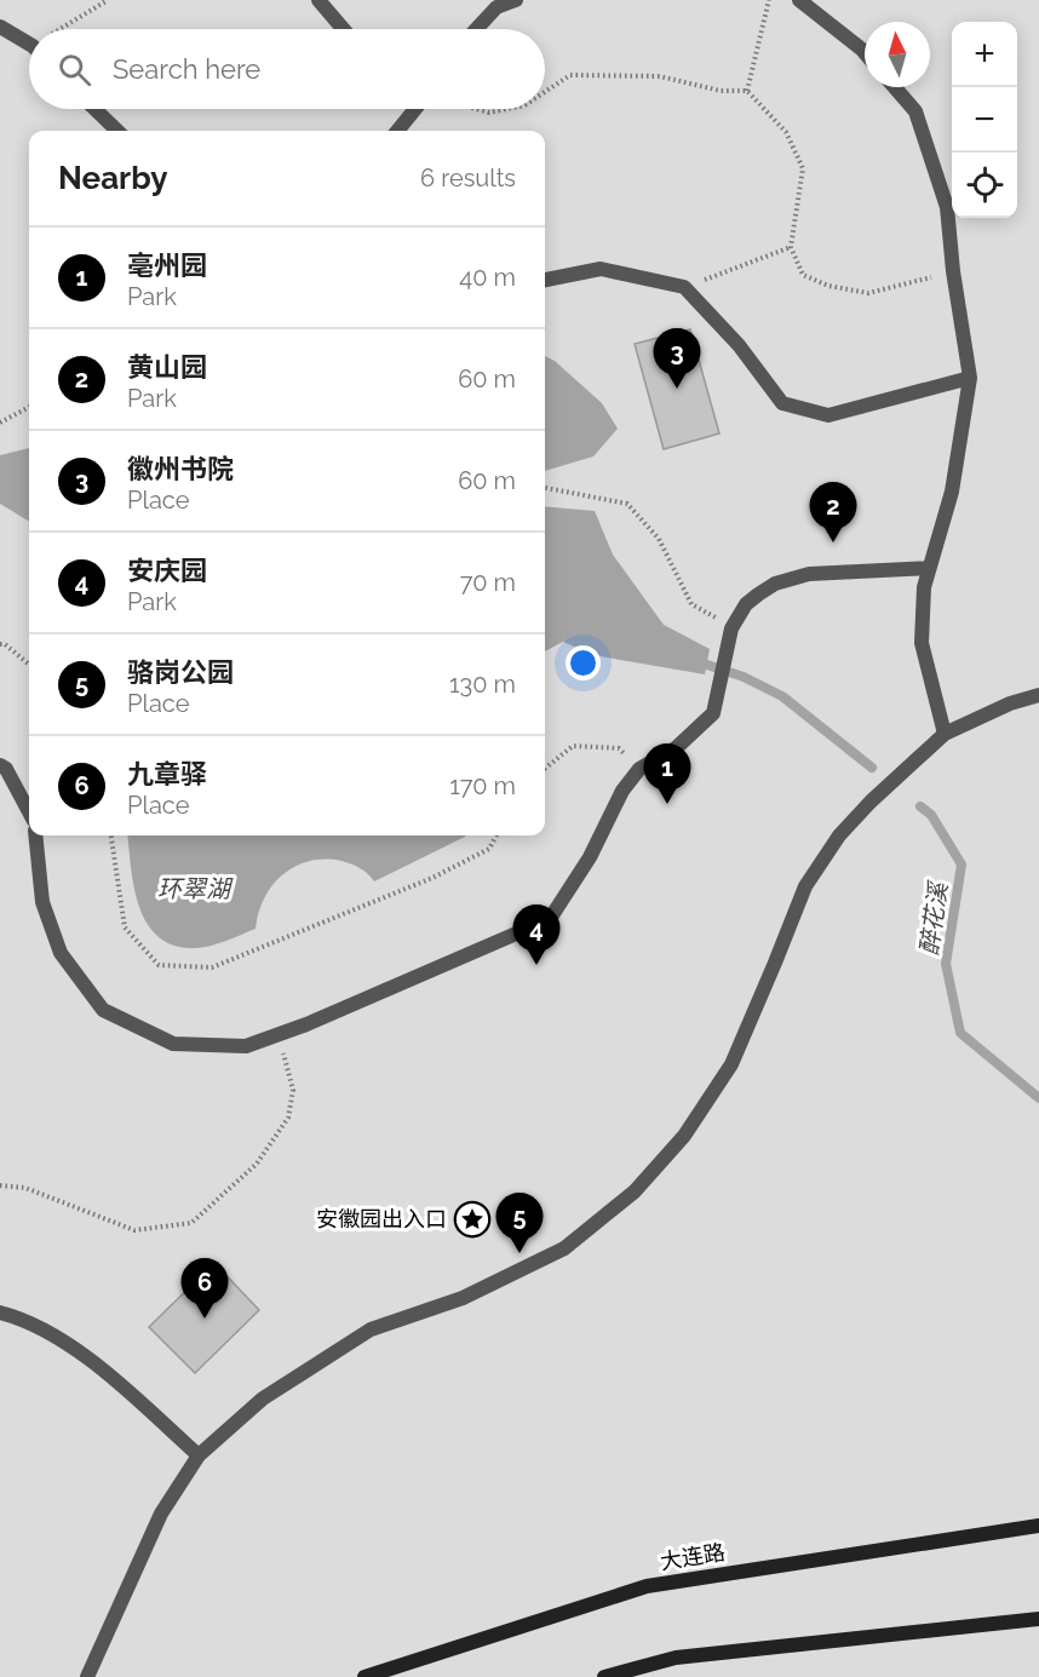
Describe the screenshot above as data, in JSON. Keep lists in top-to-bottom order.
{
  "streets": {
    "main road": ["大连路"]
  },
  "water": ["环翠湖", "醉花溪"],
  "places": {
    "place": ["安徽园出入口"]
  },
  "north": "top",
  "page": {
    "map_buttons": ["+", "−"],
    "search": "Search here",
    "heading": ["Nearby", "6 results"],
    "list": [
      {
        "mark": "1",
        "name": "亳州园",
        "note": "Park",
        "value": "40 m"
      },
      {
        "mark": "2",
        "name": "黄山园",
        "note": "Park",
        "value": "60 m"
      },
      {
        "mark": "3",
        "name": "徽州书院",
        "note": "Place",
        "value": "60 m"
      },
      {
        "mark": "4",
        "name": "安庆园",
        "note": "Park",
        "value": "70 m"
      },
      {
        "mark": "5",
        "name": "骆岗公园",
        "note": "Place",
        "value": "130 m"
      },
      {
        "mark": "6",
        "name": "九章驿",
        "note": "Place",
        "value": "170 m"
      }
    ],
    "pins": [
      "3",
      "2",
      "1",
      "4",
      "5",
      "6"
    ]
  }
}
